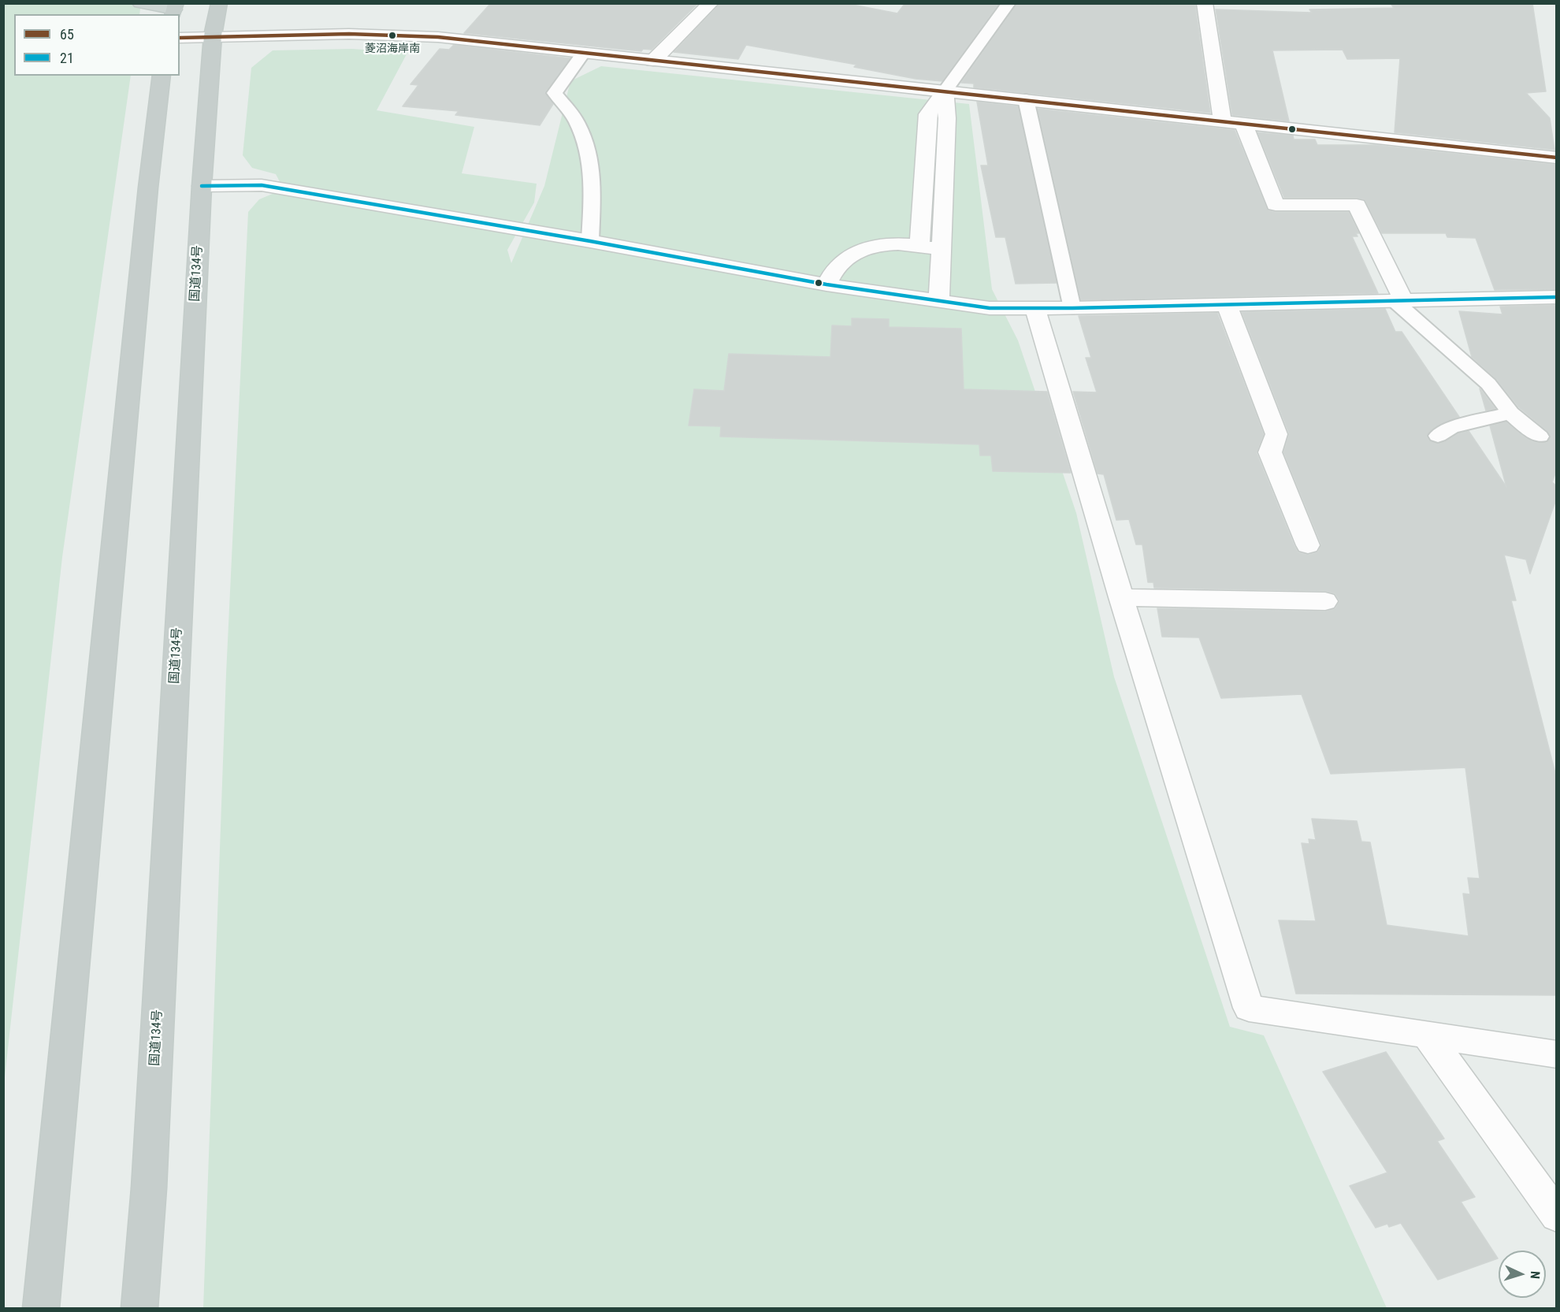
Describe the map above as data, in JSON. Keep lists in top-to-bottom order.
{
  "streets": {
    "highway": ["国道134号"]
  },
  "places": ["菱沼海岸南"],
  "lines": ["transit line 65", "transit line 21"],
  "legend": ["65", "21"],
  "north": "right"
}
